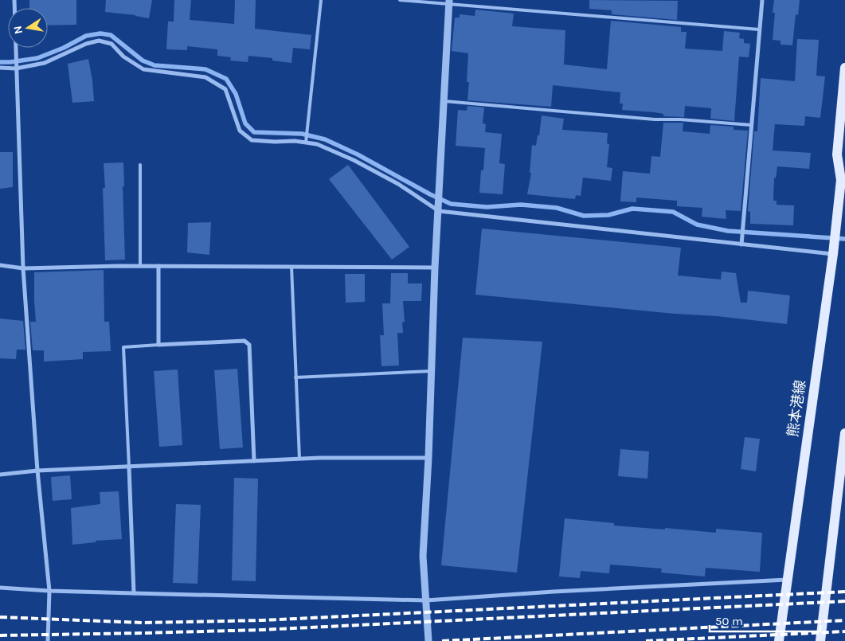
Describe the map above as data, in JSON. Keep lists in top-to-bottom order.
{
  "streets": {
    "main road": ["熊本港線"]
  },
  "scale_bar": "50 m",
  "north": "left"
}
